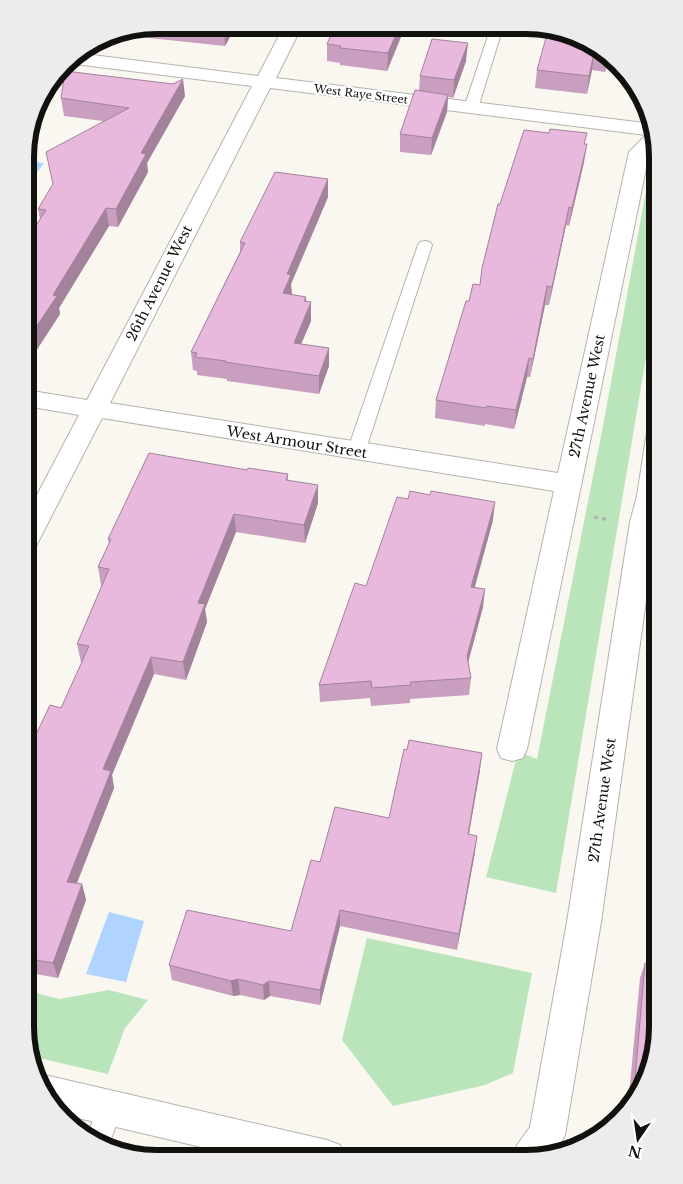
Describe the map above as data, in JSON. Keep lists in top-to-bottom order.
{
  "streets": {
    "street": [
      "West Raye Street",
      "26th Avenue West",
      "27th Avenue West",
      "West Armour Street"
    ]
  },
  "crossings": [
    ["West Raye Street", "26th Avenue West"],
    ["26th Avenue West", "West Armour Street"],
    ["27th Avenue West", "West Armour Street"]
  ],
  "north": "bottom"
}
